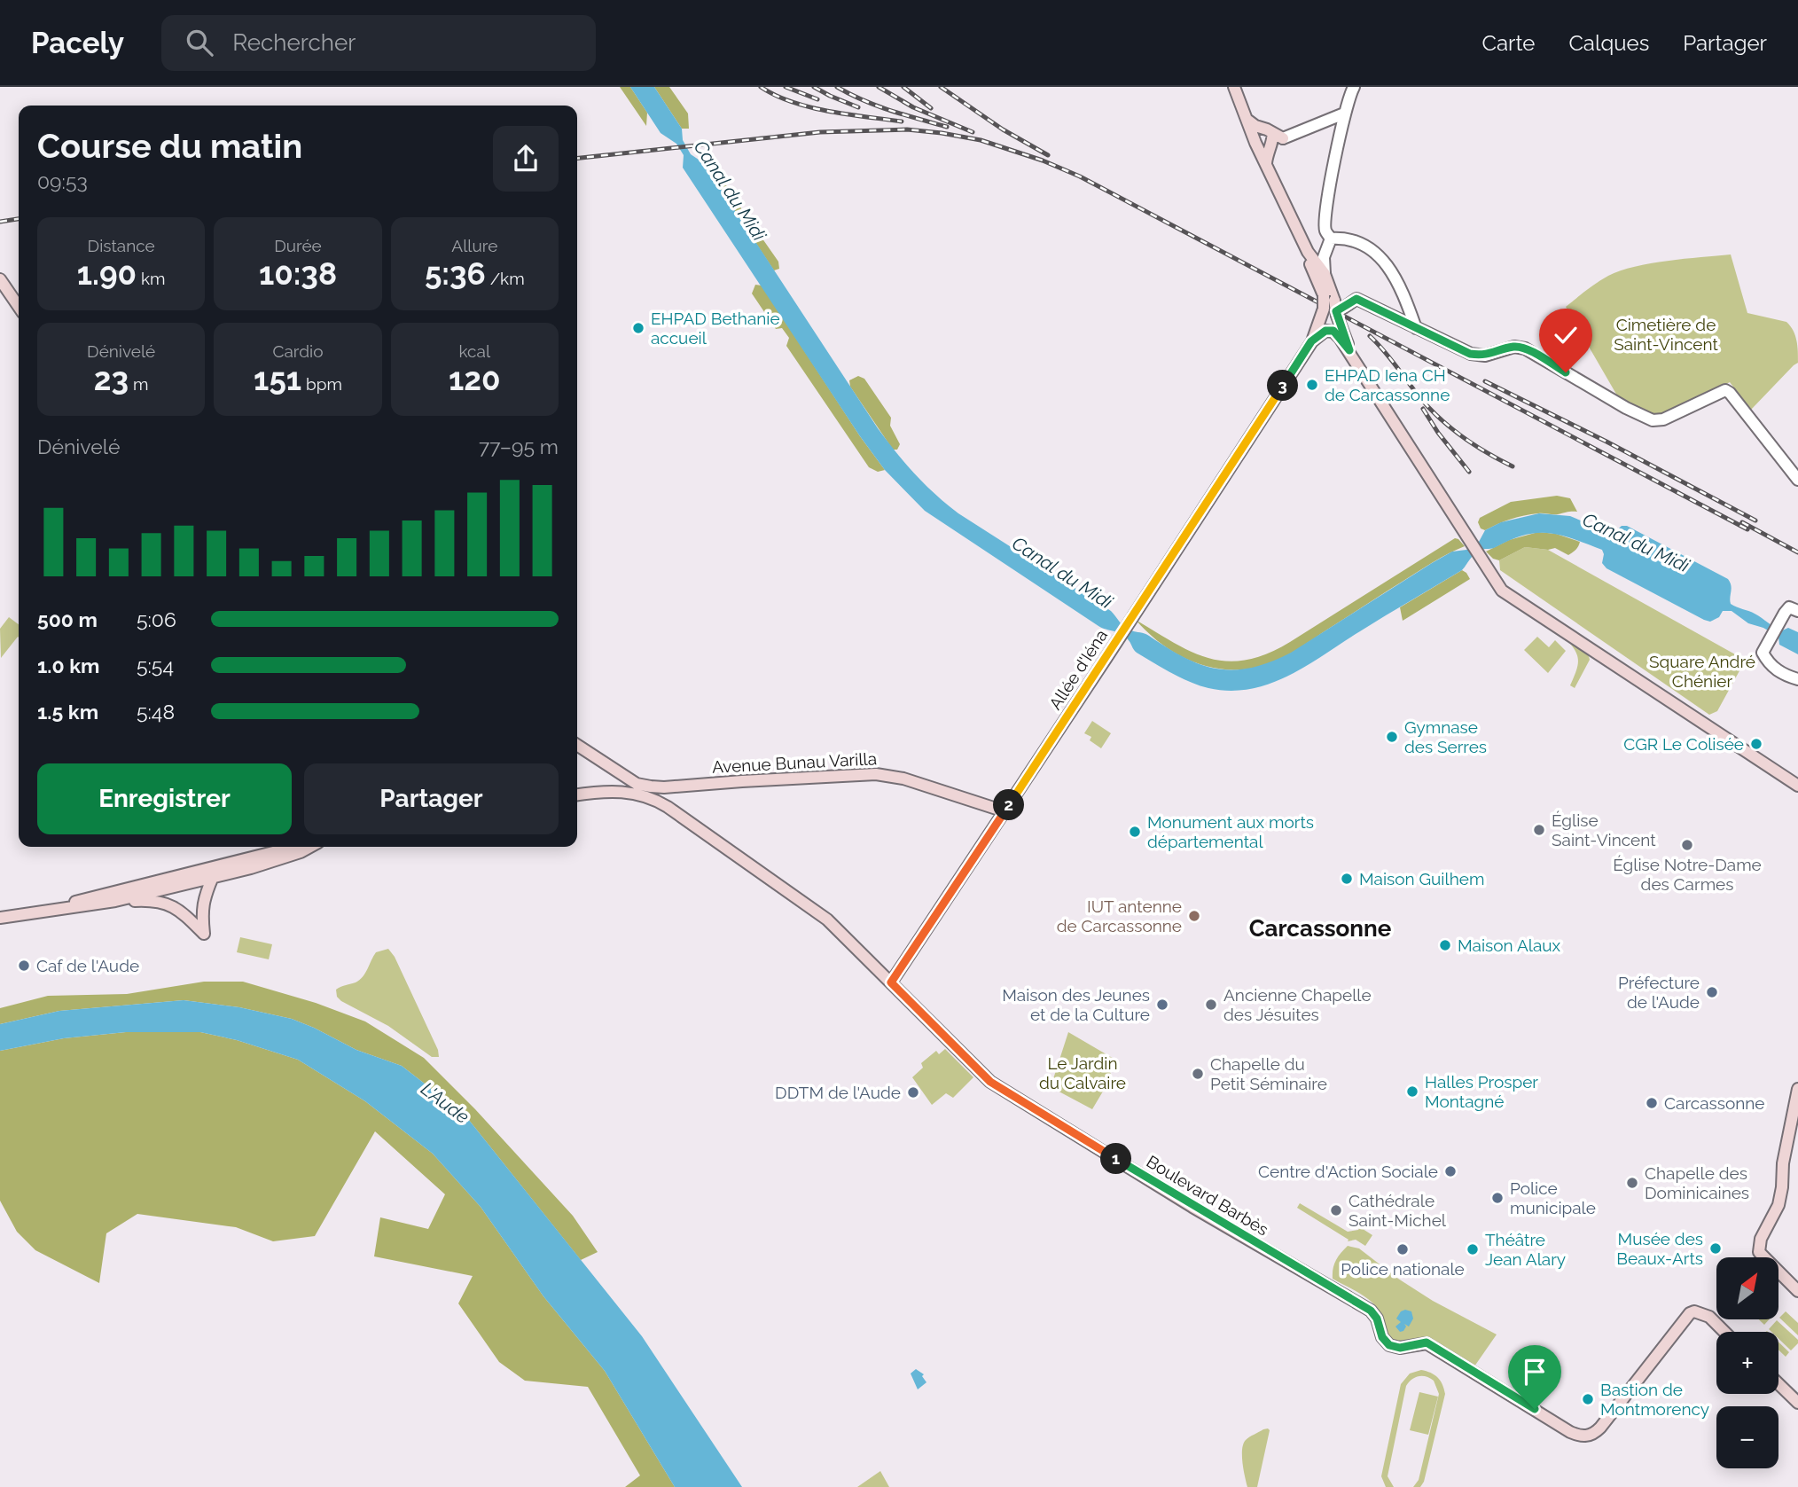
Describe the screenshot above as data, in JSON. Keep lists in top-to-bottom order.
{
  "streets": {
    "main road": ["Allée d'Iéna", "Avenue Bunau Varilla", "Boulevard Barbès"]
  },
  "crossings": [
    ["Allée d'Iéna", "Avenue Bunau Varilla"],
    ["Allée d'Iéna", "Boulevard Barbès"],
    ["Avenue Bunau Varilla", "Boulevard Barbès"]
  ],
  "districts": ["Carcassonne"],
  "water": ["Canal du Midi", "L'Aude"],
  "parks": ["Cimetière de Saint-Vincent", "Square André Chénier", "Le Jardin du Calvaire"],
  "places": [
    "EHPAD Bethanie accueil",
    "EHPAD Iena CH de Carcassonne",
    "Gymnase des Serres",
    "CGR Le Colisée",
    "Église Saint-Vincent",
    "Monument aux morts départemental",
    "Église Notre-Dame des Carmes",
    "Maison Guilhem",
    "IUT antenne de Carcassonne",
    "Maison Alaux",
    "Caf de l'Aude",
    "Préfecture de l'Aude",
    "Maison des Jeunes et de la Culture",
    "Ancienne Chapelle des Jésuites",
    "Chapelle du Petit Séminaire",
    "Halles Prosper Montagné",
    "DDTM de l'Aude",
    "Carcassonne",
    "Centre d'Action Sociale",
    "Chapelle des Dominicaines",
    "Police municipale",
    "Cathédrale Saint-Michel",
    "Musée des Beaux-Arts",
    "Police nationale",
    "Théâtre Jean Alary",
    "Bastion de Montmorency"
  ],
  "north": "top right",
  "page": {
    "header": "Pacely",
    "search": "Rechercher",
    "nav": ["Carte", "Calques", "Partager"],
    "heading": ["Course du matin", "09:53"],
    "stats": [
      ["Distance", "1.90 km"],
      ["Durée", "10:38"],
      ["Allure", "5:36 /km"],
      ["Dénivelé", "23 m"],
      ["Cardio", "151 bpm"],
      ["kcal", "120"]
    ],
    "pins": ["3", "2", "1"],
    "chart": ["Dénivelé", "77–95 m"],
    "list": [
      {
        "name": "500 m",
        "note": "5:06"
      },
      {
        "name": "1.0 km",
        "note": "5:54"
      },
      {
        "name": "1.5 km",
        "note": "5:48"
      }
    ],
    "buttons": ["Enregistrer", "Partager"],
    "map_buttons": ["+", "−"]
  }
}
